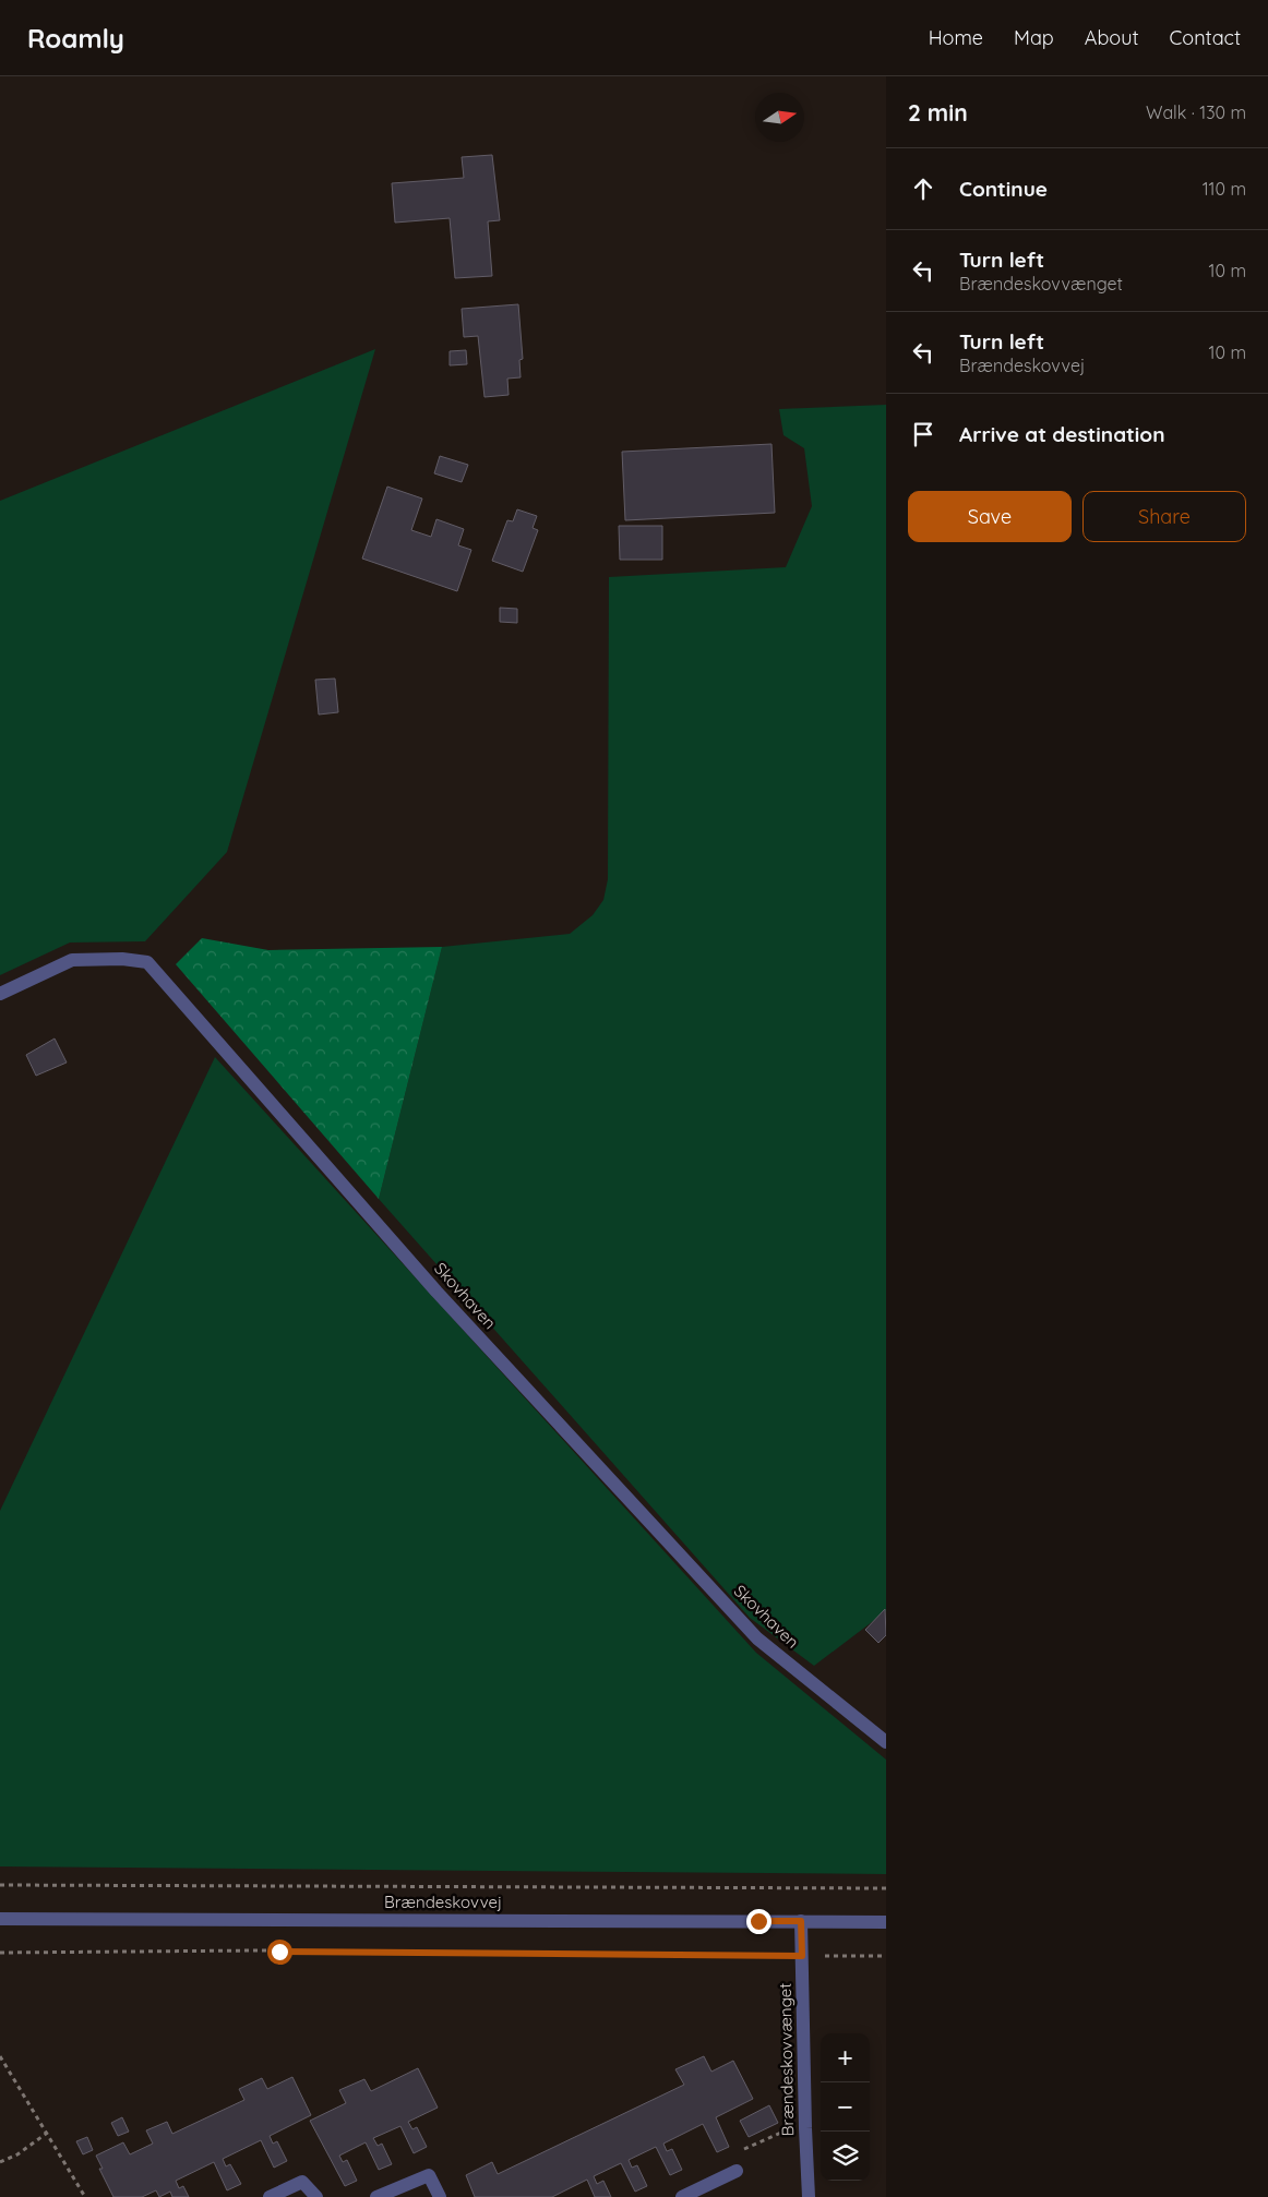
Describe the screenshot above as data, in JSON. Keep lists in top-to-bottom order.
{
  "streets": {
    "street": ["Skovhaven", "Brændeskovvej", "Brændeskovvænget"]
  },
  "crossings": [
    ["Brændeskovvej", "Brændeskovvænget"]
  ],
  "north": "right",
  "page": {
    "header": "Roamly",
    "nav": [
      "Home",
      "Map",
      "About",
      "Contact"
    ],
    "heading": ["2 min", "Walk · 130 m"],
    "list": [
      ["Continue", "110 m"],
      ["Turn left", "Brændeskovvænget", "10 m"],
      ["Turn left", "Brændeskovvej", "10 m"],
      "Arrive at destination"
    ],
    "buttons": ["Save", "Share"],
    "map_buttons": ["+", "−"]
  }
}
